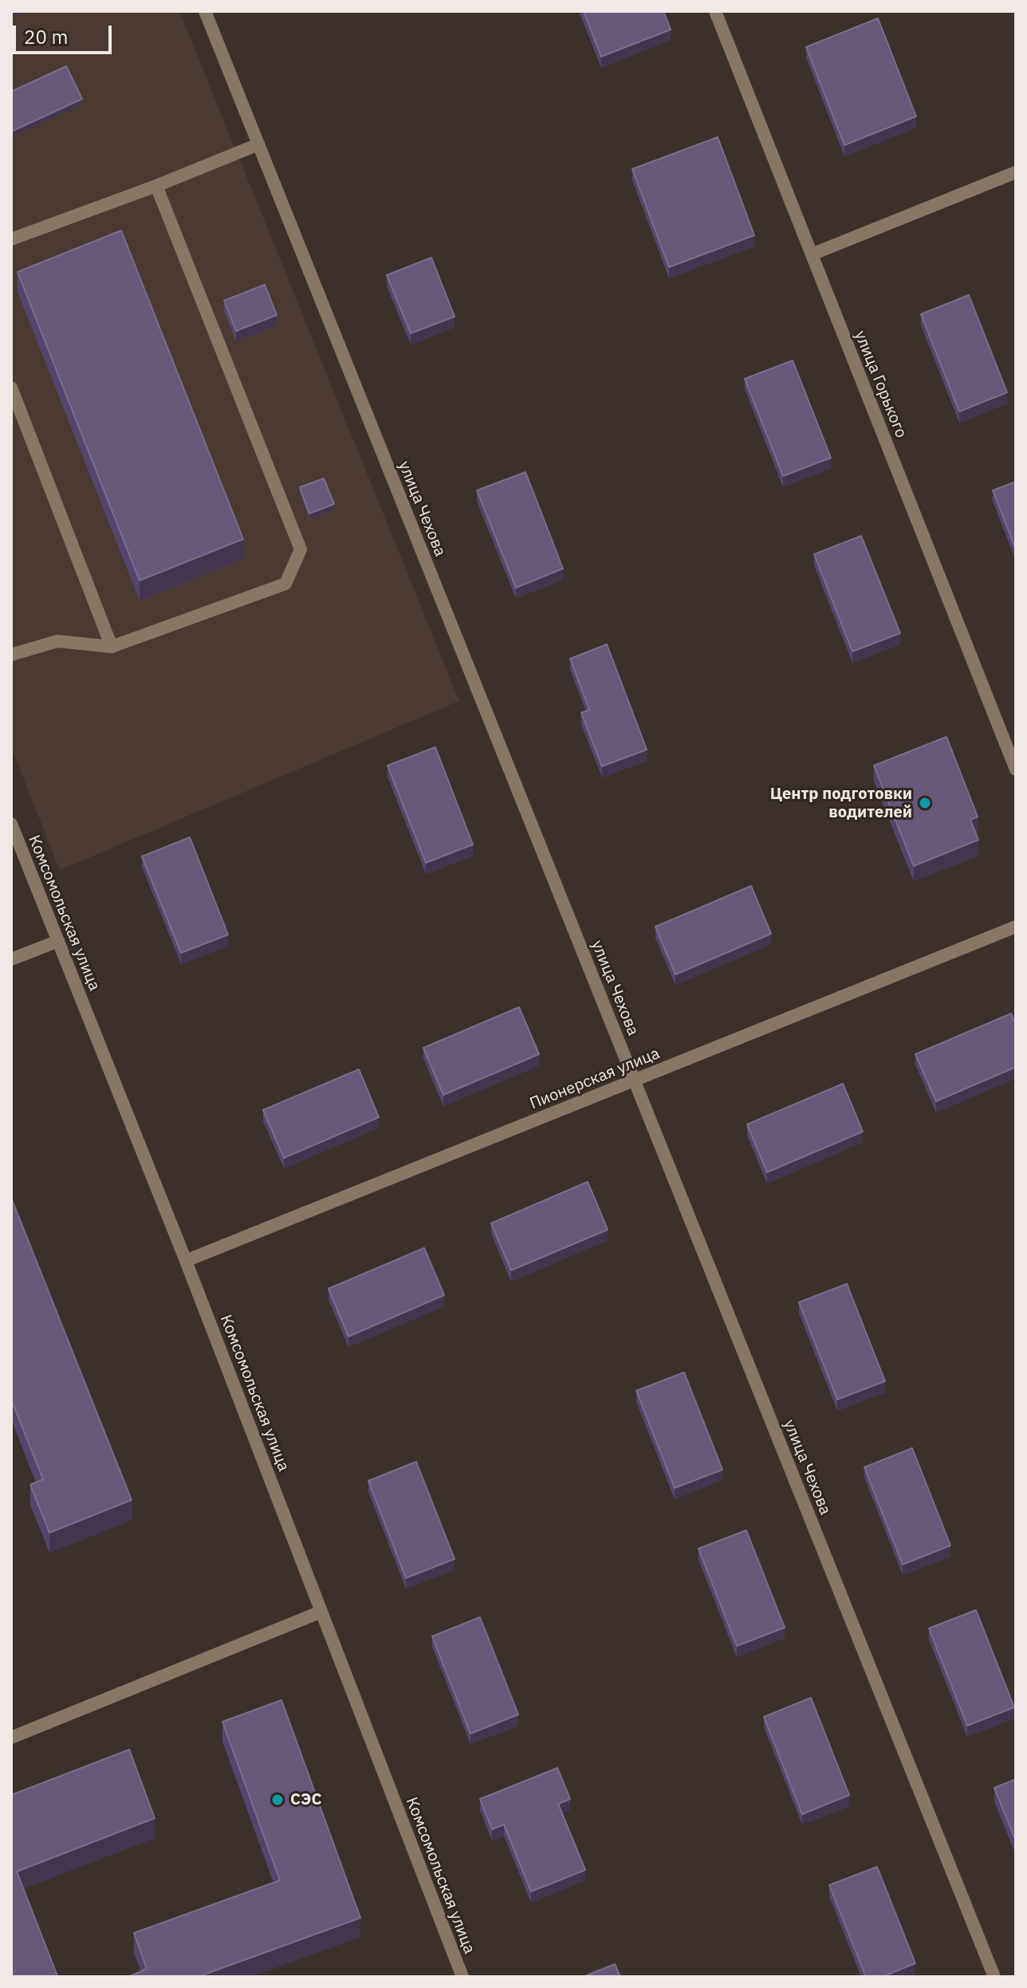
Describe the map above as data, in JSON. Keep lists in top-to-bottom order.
{
  "streets": {
    "street": [
      "улица Горького",
      "улица Чехова",
      "Комсомольская улица",
      "Пионерская улица"
    ]
  },
  "crossings": [
    ["улица Чехова", "Пионерская улица"],
    ["Комсомольская улица", "Пионерская улица"]
  ],
  "places": ["Центр подготовки водителей", "СЭС"],
  "scale_bar": "20 m"
}
